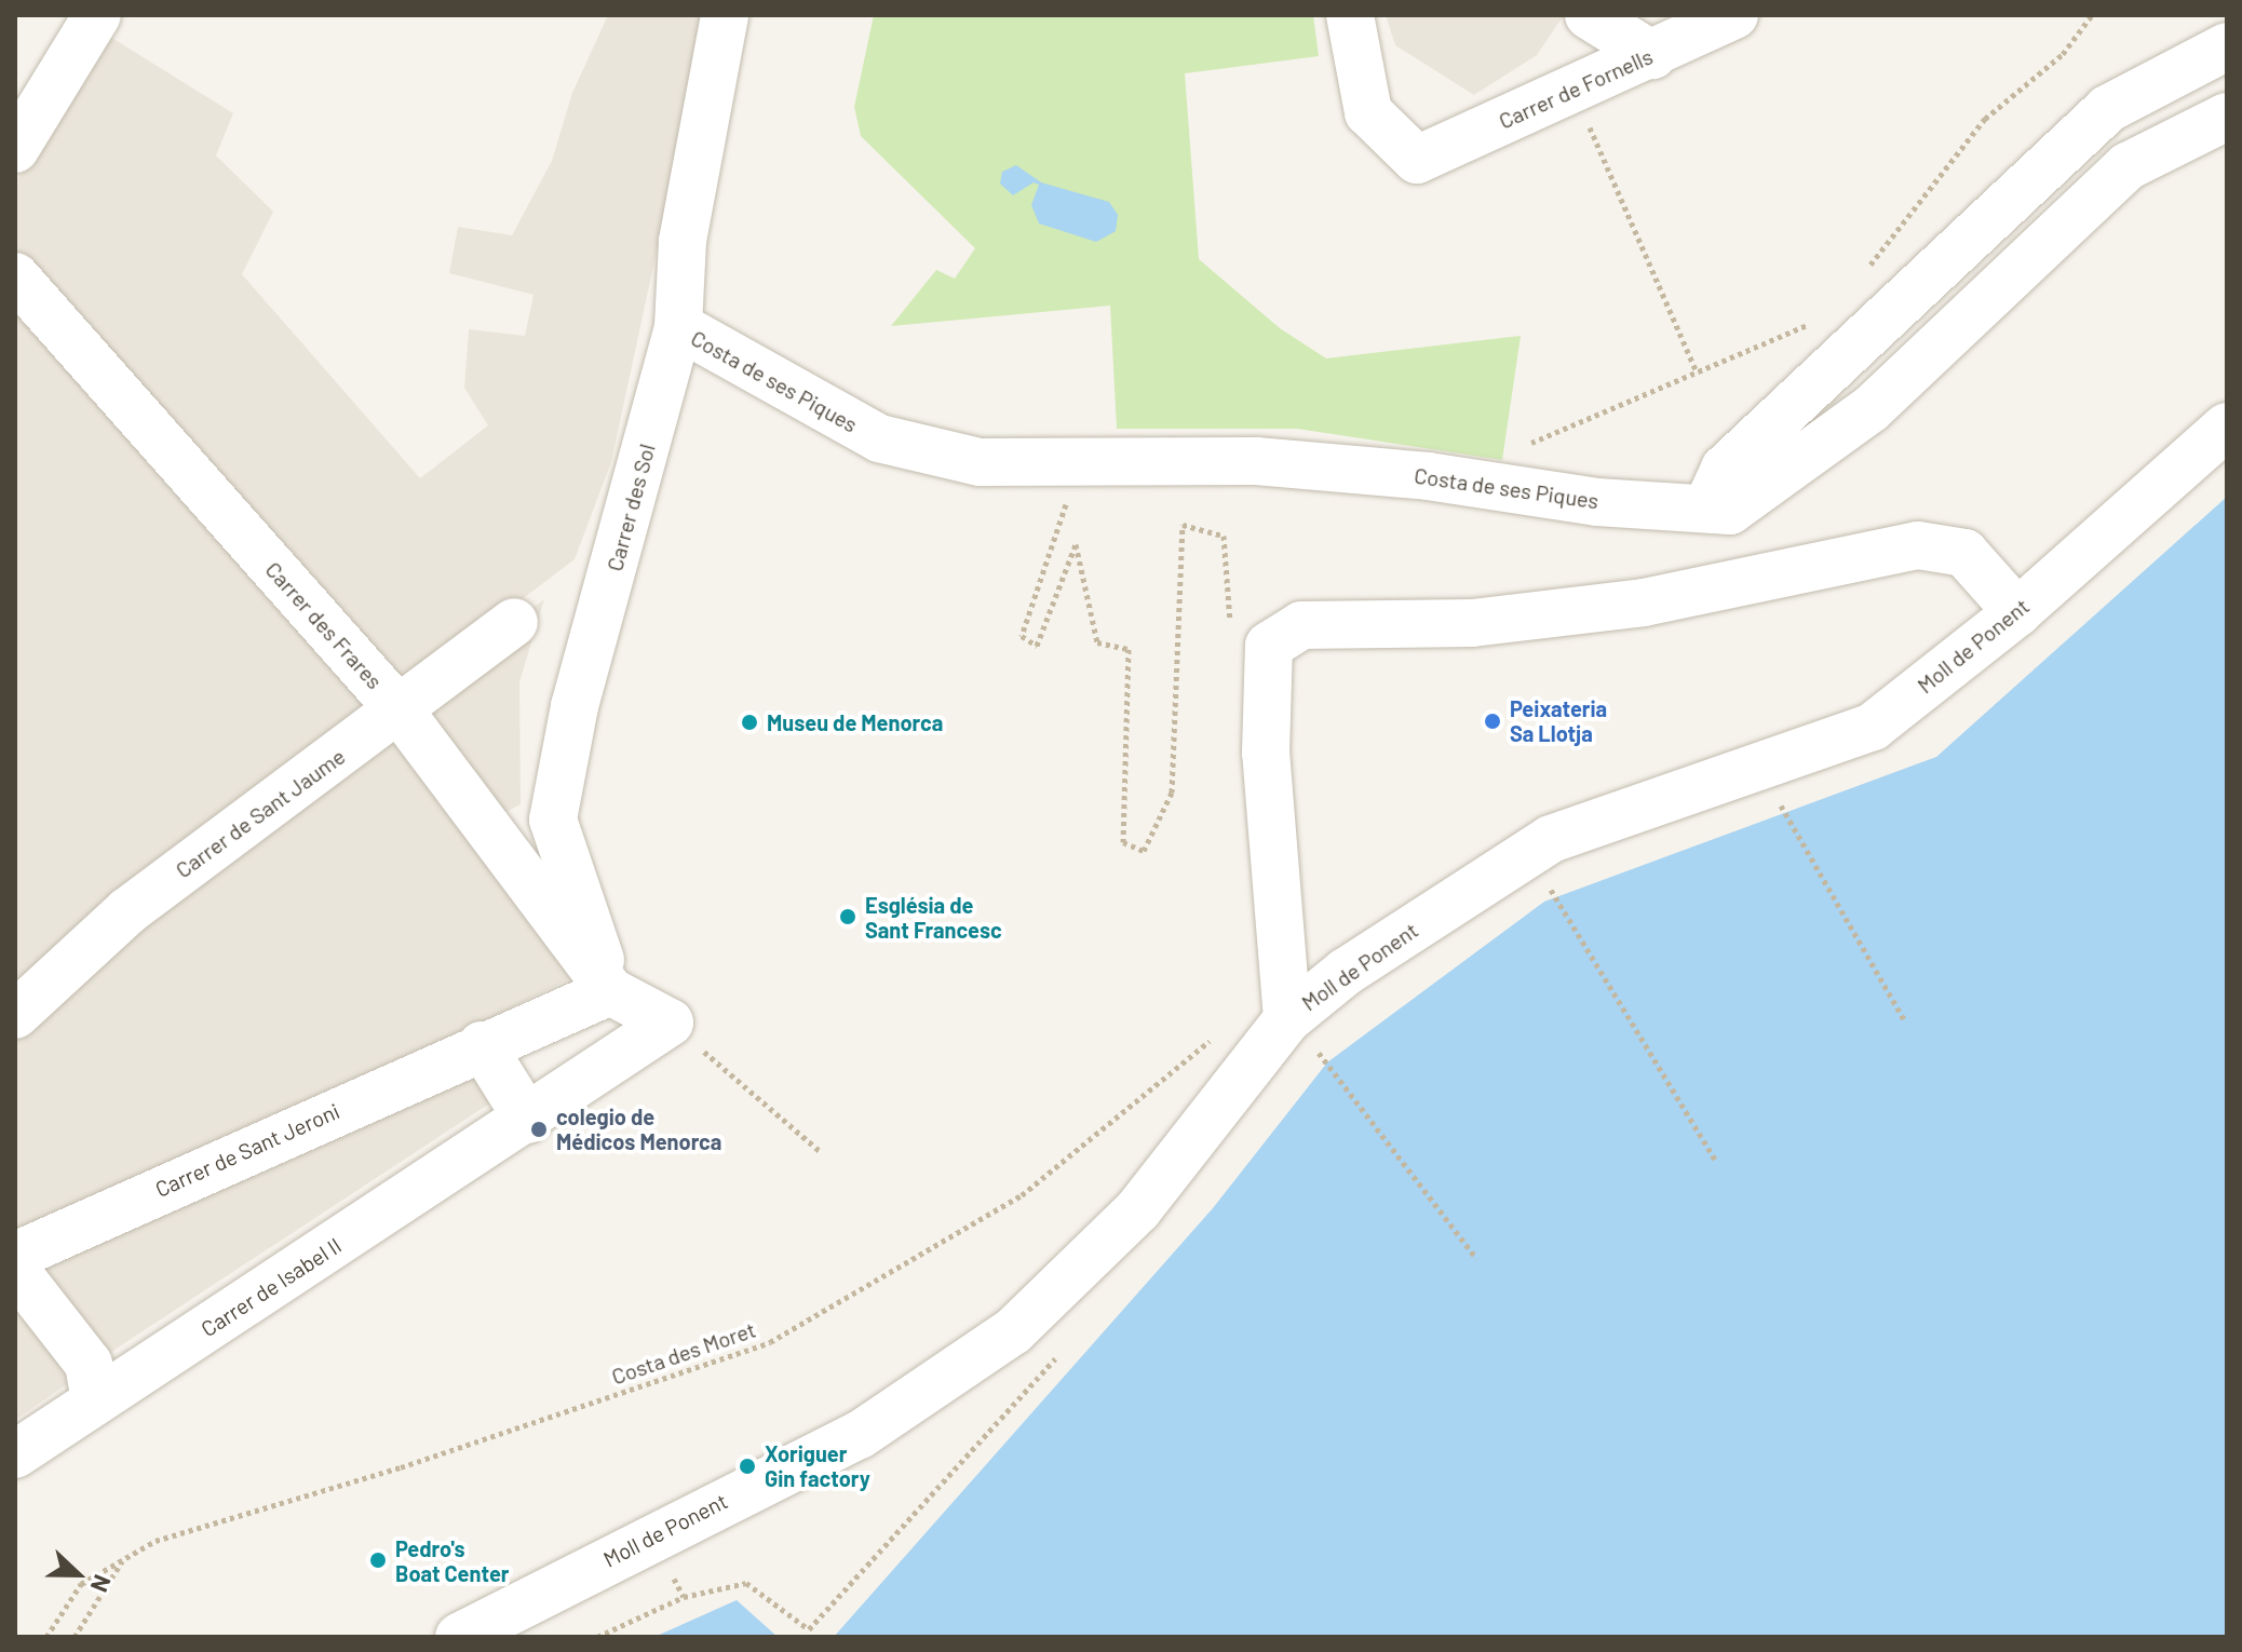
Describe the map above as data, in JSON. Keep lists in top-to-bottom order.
{
  "streets": {
    "street": [
      "Carrer de Fornells",
      "Costa de ses Piques",
      "Carrer des Sol",
      "Carrer des Frares",
      "Moll de Ponent",
      "Carrer de Sant Jaume",
      "Carrer de Sant Jeroni",
      "Carrer de Isabel II"
    ],
    "path": ["Costa des Moret"]
  },
  "crossings": [
    ["Costa de ses Piques", "Carrer des Sol"],
    ["Carrer des Sol", "Carrer des Frares"],
    ["Carrer des Sol", "Carrer de Sant Jeroni"],
    ["Carrer des Frares", "Carrer de Sant Jaume"],
    ["Carrer des Frares", "Carrer de Sant Jeroni"]
  ],
  "places": [
    "Peixateria Sa Llotja",
    "Museu de Menorca",
    "Església de Sant Francesc",
    "colegio de Médicos Menorca",
    "Xoriguer Gin factory",
    "Pedro's Boat Center"
  ],
  "north": "right"
}
